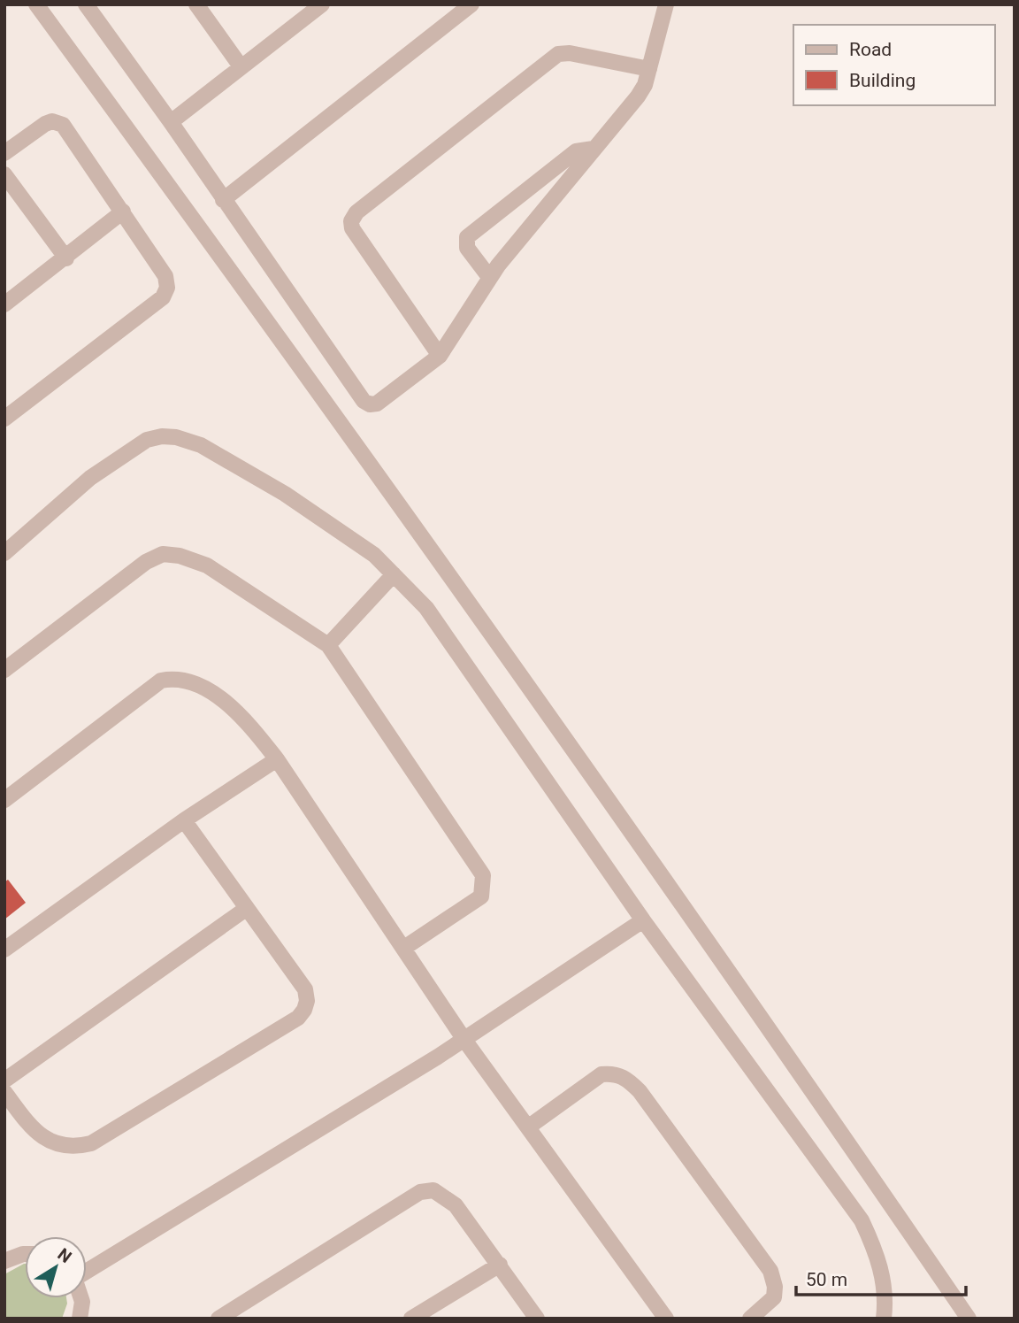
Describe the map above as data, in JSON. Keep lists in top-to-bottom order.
{
  "legend": ["Road", "Building"],
  "scale_bar": "50 m",
  "north": "top right"
}
